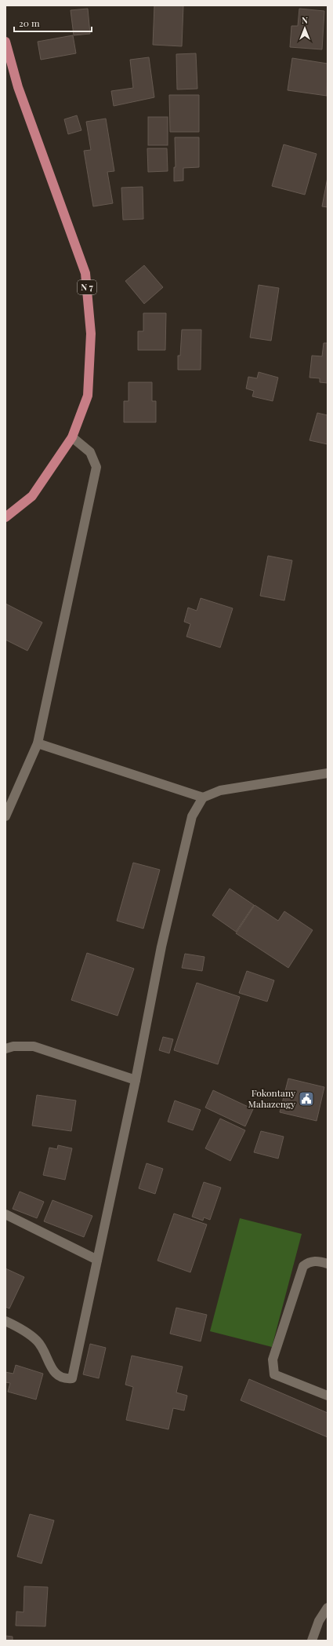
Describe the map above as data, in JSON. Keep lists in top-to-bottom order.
{
  "streets": {
    "main road": ["N 7"]
  },
  "places": {
    "public building": ["Fokontany Mahazengy"]
  },
  "scale_bar": "20 m",
  "north": "top"
}
